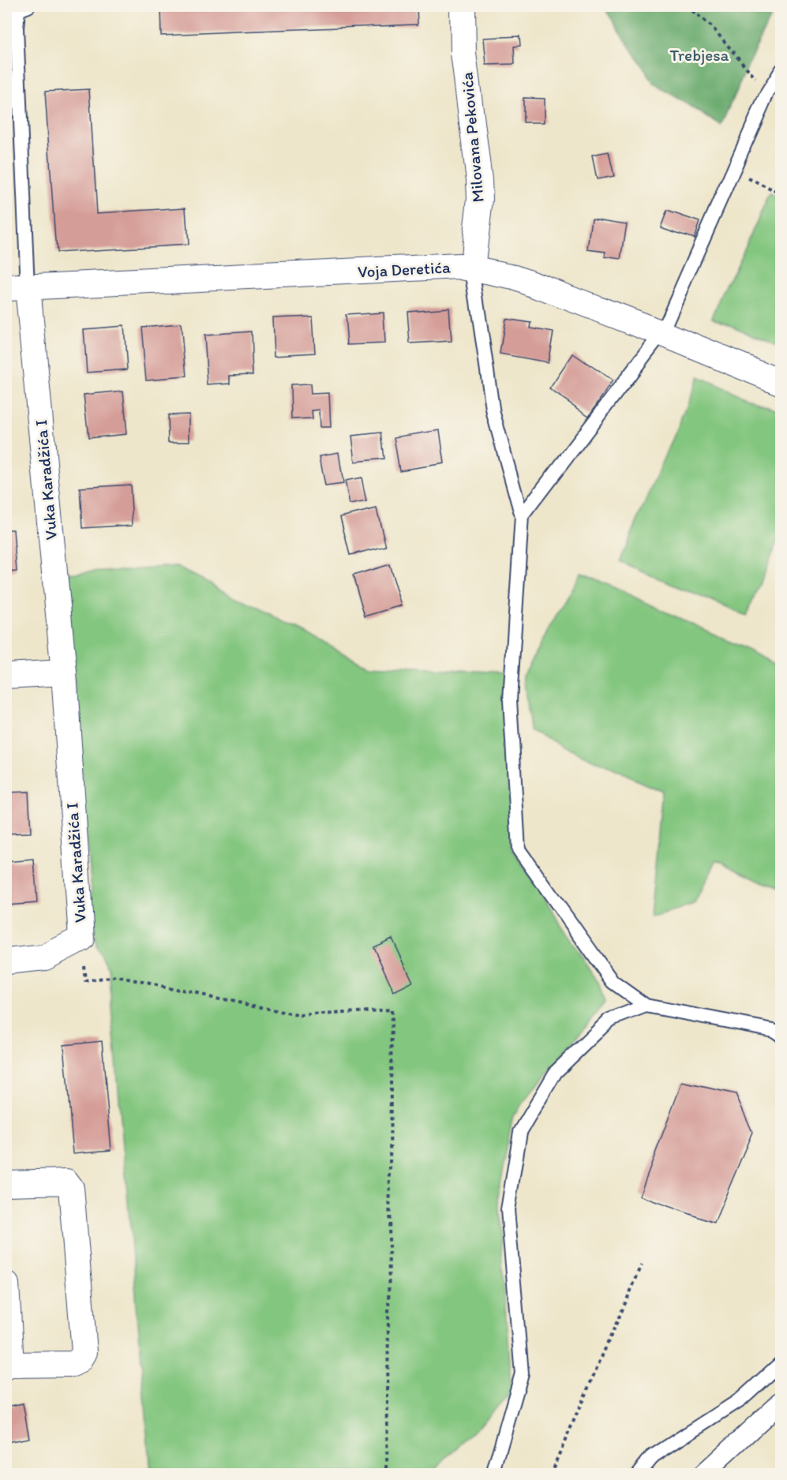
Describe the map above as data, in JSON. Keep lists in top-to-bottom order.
{
  "streets": {
    "street": ["Milovana Pekovića", "Voja Deretića", "Vuka Karadžića I"]
  },
  "crossings": [
    ["Milovana Pekovića", "Voja Deretića"],
    ["Voja Deretića", "Vuka Karadžića I"]
  ],
  "parks": ["Trebjesa"]
}
